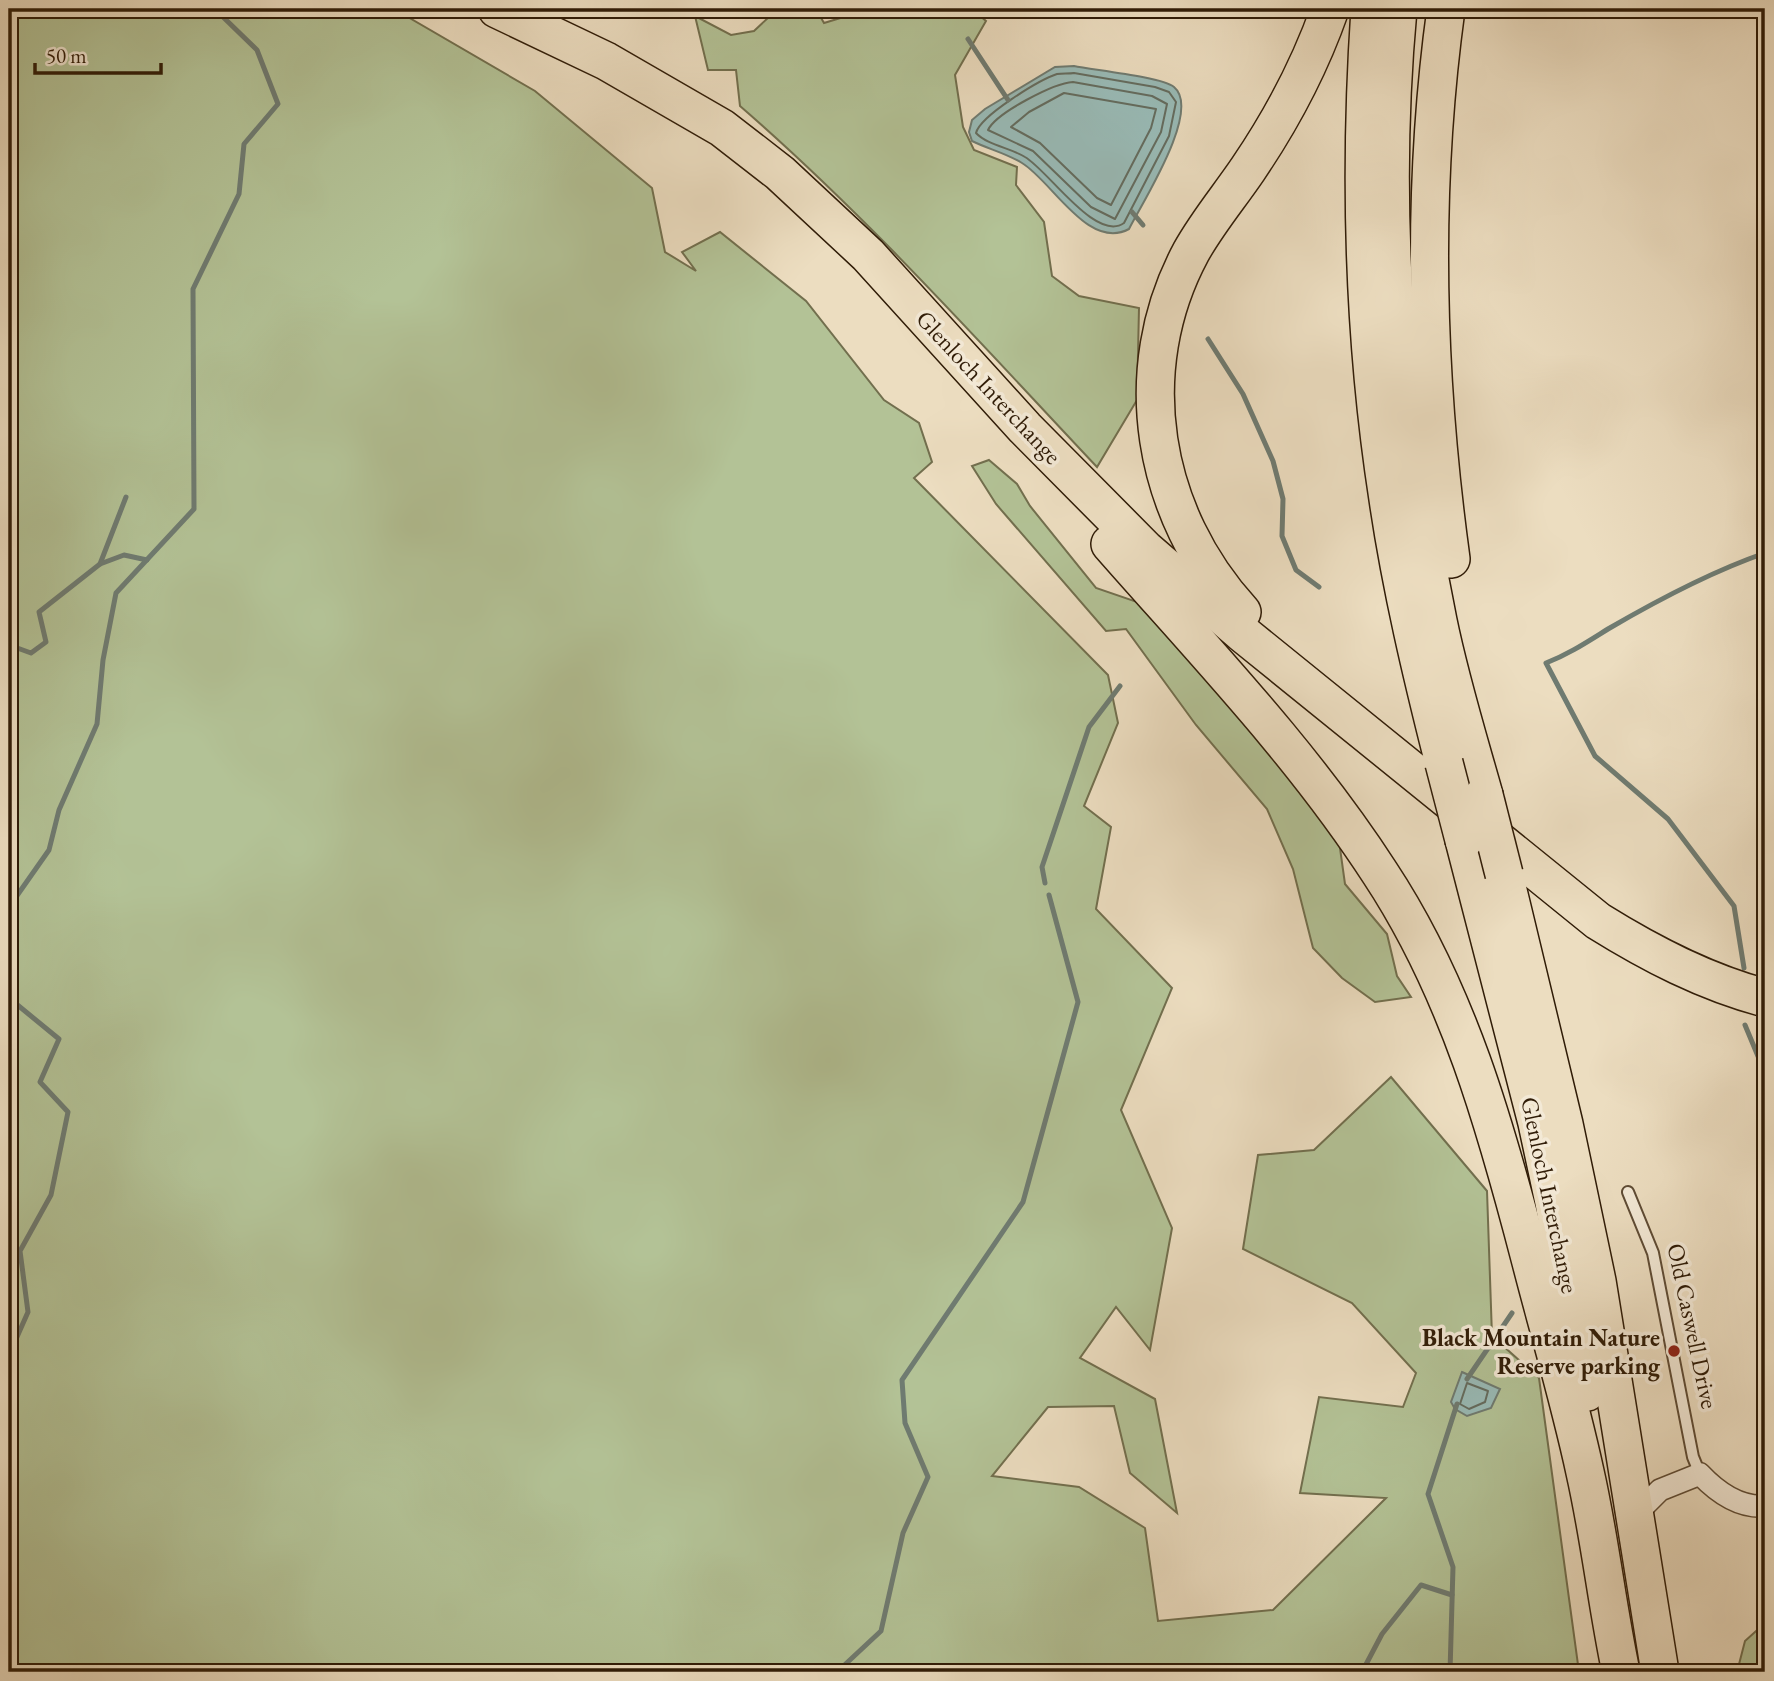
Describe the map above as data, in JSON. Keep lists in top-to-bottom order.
{
  "streets": {
    "highway": ["Glenloch Interchange"],
    "lane": ["Old Caswell Drive"]
  },
  "places": ["Black Mountain Nature Reserve parking"],
  "scale_bar": "50 m"
}
